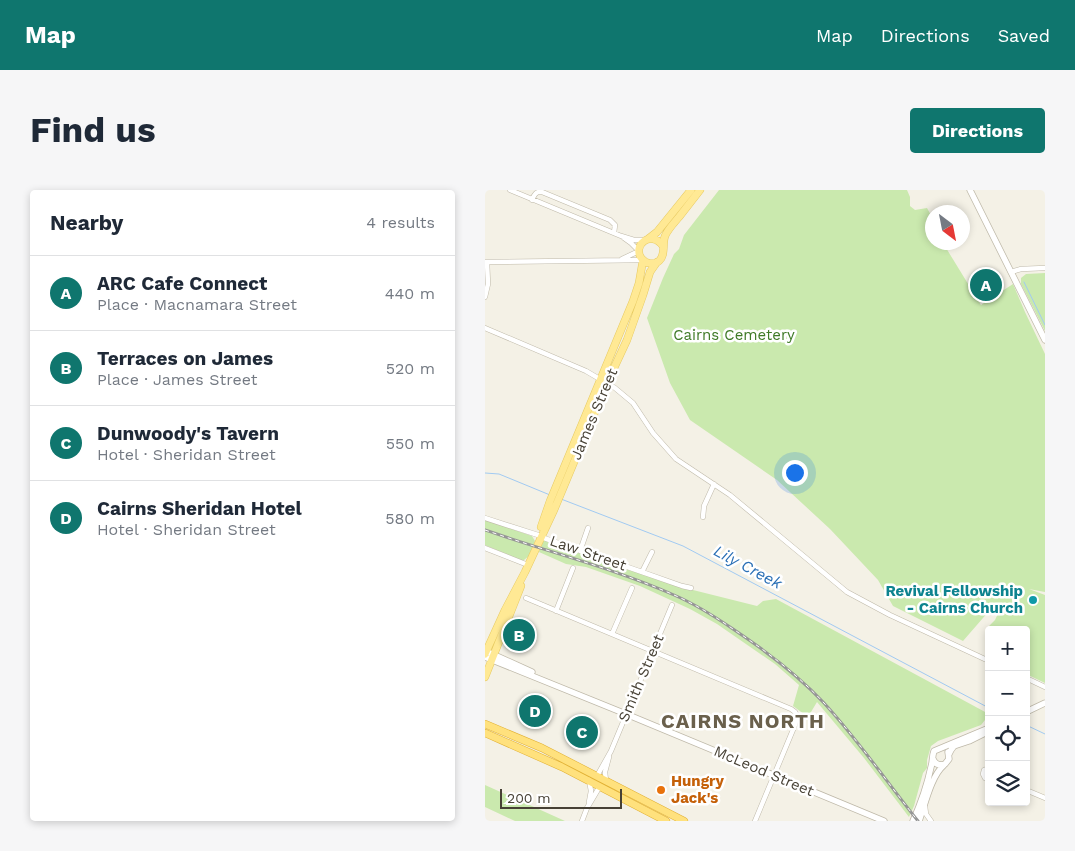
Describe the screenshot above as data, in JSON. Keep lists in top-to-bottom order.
{
  "streets": {
    "main road": ["James Street"],
    "street": ["Law Street", "Smith Street", "McLeod Street"]
  },
  "crossings": [
    ["James Street", "Law Street"],
    ["James Street", "McLeod Street"],
    ["Smith Street", "McLeod Street"]
  ],
  "districts": ["CAIRNS NORTH"],
  "water": ["Lily Creek"],
  "parks": ["Cairns Cemetery"],
  "places": ["Revival Fellowship - Cairns Church", "Hungry Jack's"],
  "scale_bar": "200 m",
  "north": "bottom right",
  "page": {
    "header": "Map",
    "nav": ["Map", "Directions", "Saved"],
    "buttons": "Directions",
    "title": "Find us",
    "heading": ["Nearby", "4 results"],
    "list": [
      {
        "mark": "A",
        "name": "ARC Cafe Connect",
        "note": "Place · Macnamara Street",
        "value": "440 m"
      },
      {
        "mark": "B",
        "name": "Terraces on James",
        "note": "Place · James Street",
        "value": "520 m"
      },
      {
        "mark": "C",
        "name": "Dunwoody's Tavern",
        "note": "Hotel · Sheridan Street",
        "value": "550 m"
      },
      {
        "mark": "D",
        "name": "Cairns Sheridan Hotel",
        "note": "Hotel · Sheridan Street",
        "value": "580 m"
      }
    ],
    "pins": [
      "A",
      "B",
      "D",
      "C"
    ],
    "map_buttons": ["+", "−"],
    "scale": "200 m"
  }
}
